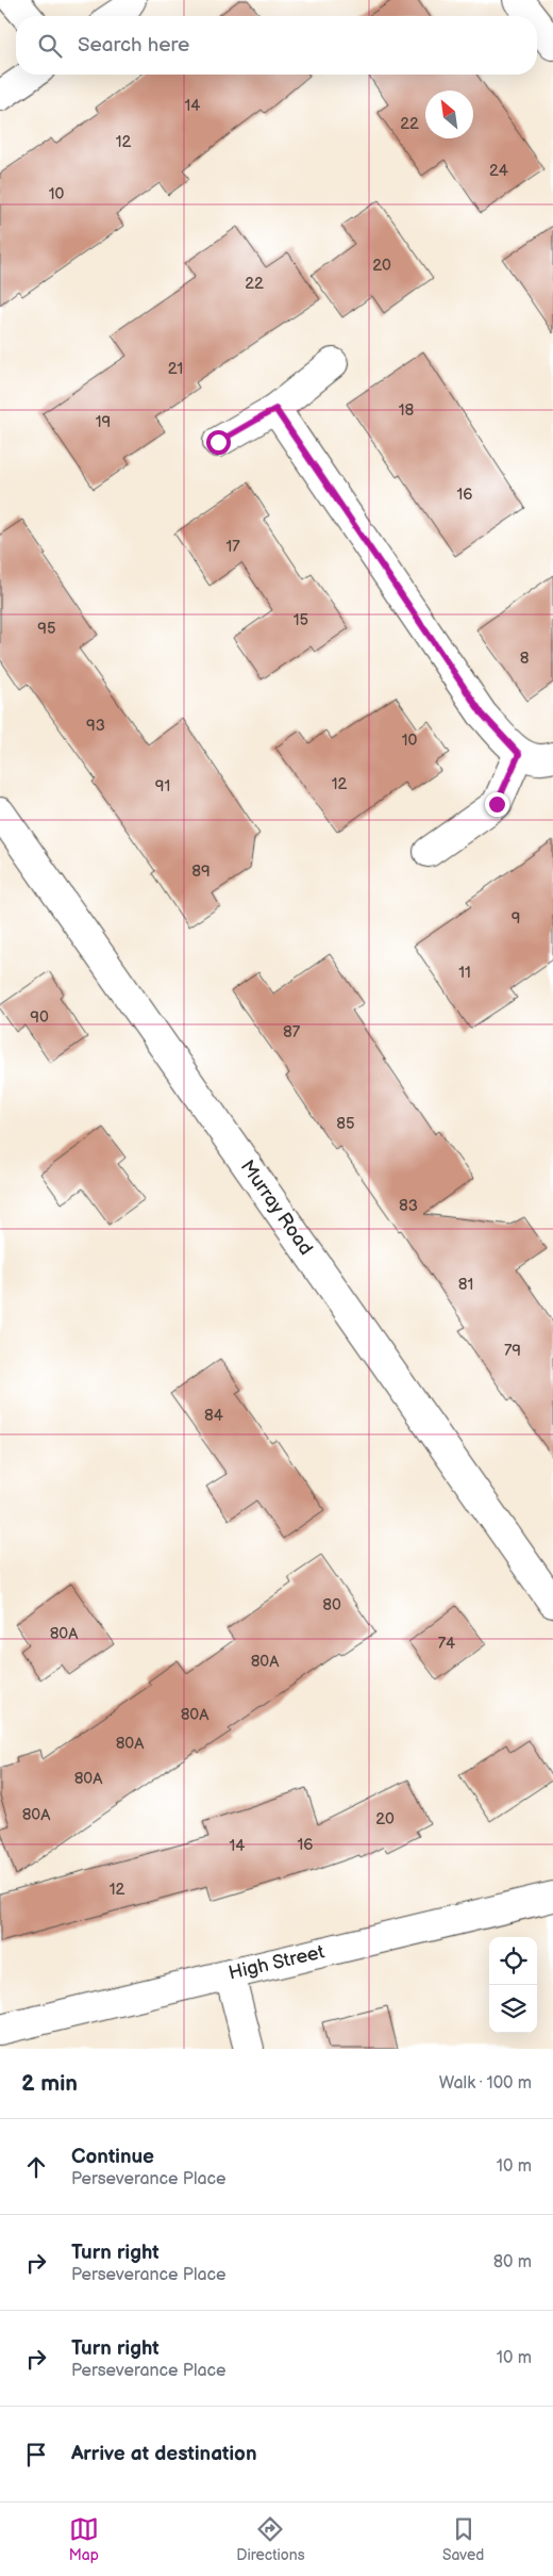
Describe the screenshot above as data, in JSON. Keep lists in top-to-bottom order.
{
  "streets": {
    "street": ["Murray Road", "High Street"]
  },
  "house_numbers": [
    "14",
    "22",
    "12",
    "24",
    "10",
    "20",
    "22",
    "21",
    "18",
    "19",
    "16",
    "17",
    "15",
    "95",
    "8",
    "93",
    "10",
    "12",
    "91",
    "89",
    "9",
    "11",
    "90",
    "87",
    "85",
    "83",
    "81",
    "79",
    "84",
    "80",
    "80A",
    "74",
    "80A",
    "80A",
    "80A",
    "80A",
    "80A",
    "20",
    "16",
    "14",
    "12"
  ],
  "north": "top left",
  "page": {
    "search": "Search here",
    "heading": ["2 min", "Walk · 100 m"],
    "list": [
      ["Continue", "Perseverance Place", "10 m"],
      ["Turn right", "Perseverance Place", "80 m"],
      ["Turn right", "Perseverance Place", "10 m"],
      "Arrive at destination"
    ],
    "nav": ["Map", "Directions", "Saved"]
  }
}
